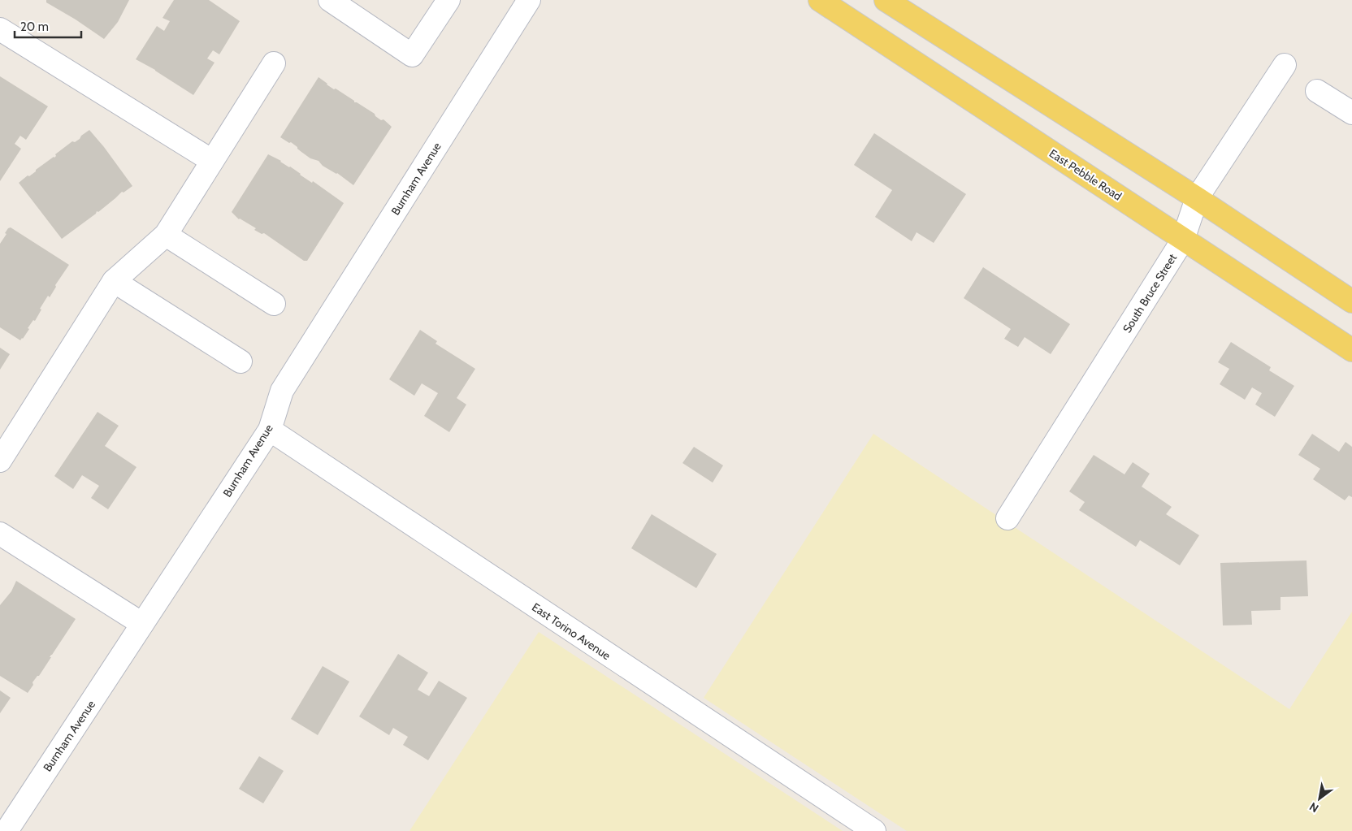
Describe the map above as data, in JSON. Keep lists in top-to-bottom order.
{
  "streets": {
    "main road": ["East Pebble Road"],
    "street": ["Burnham Avenue", "South Bruce Street", "East Torino Avenue"]
  },
  "crossings": [
    ["East Pebble Road", "South Bruce Street"],
    ["Burnham Avenue", "East Torino Avenue"]
  ],
  "scale_bar": "20 m",
  "north": "bottom left"
}
